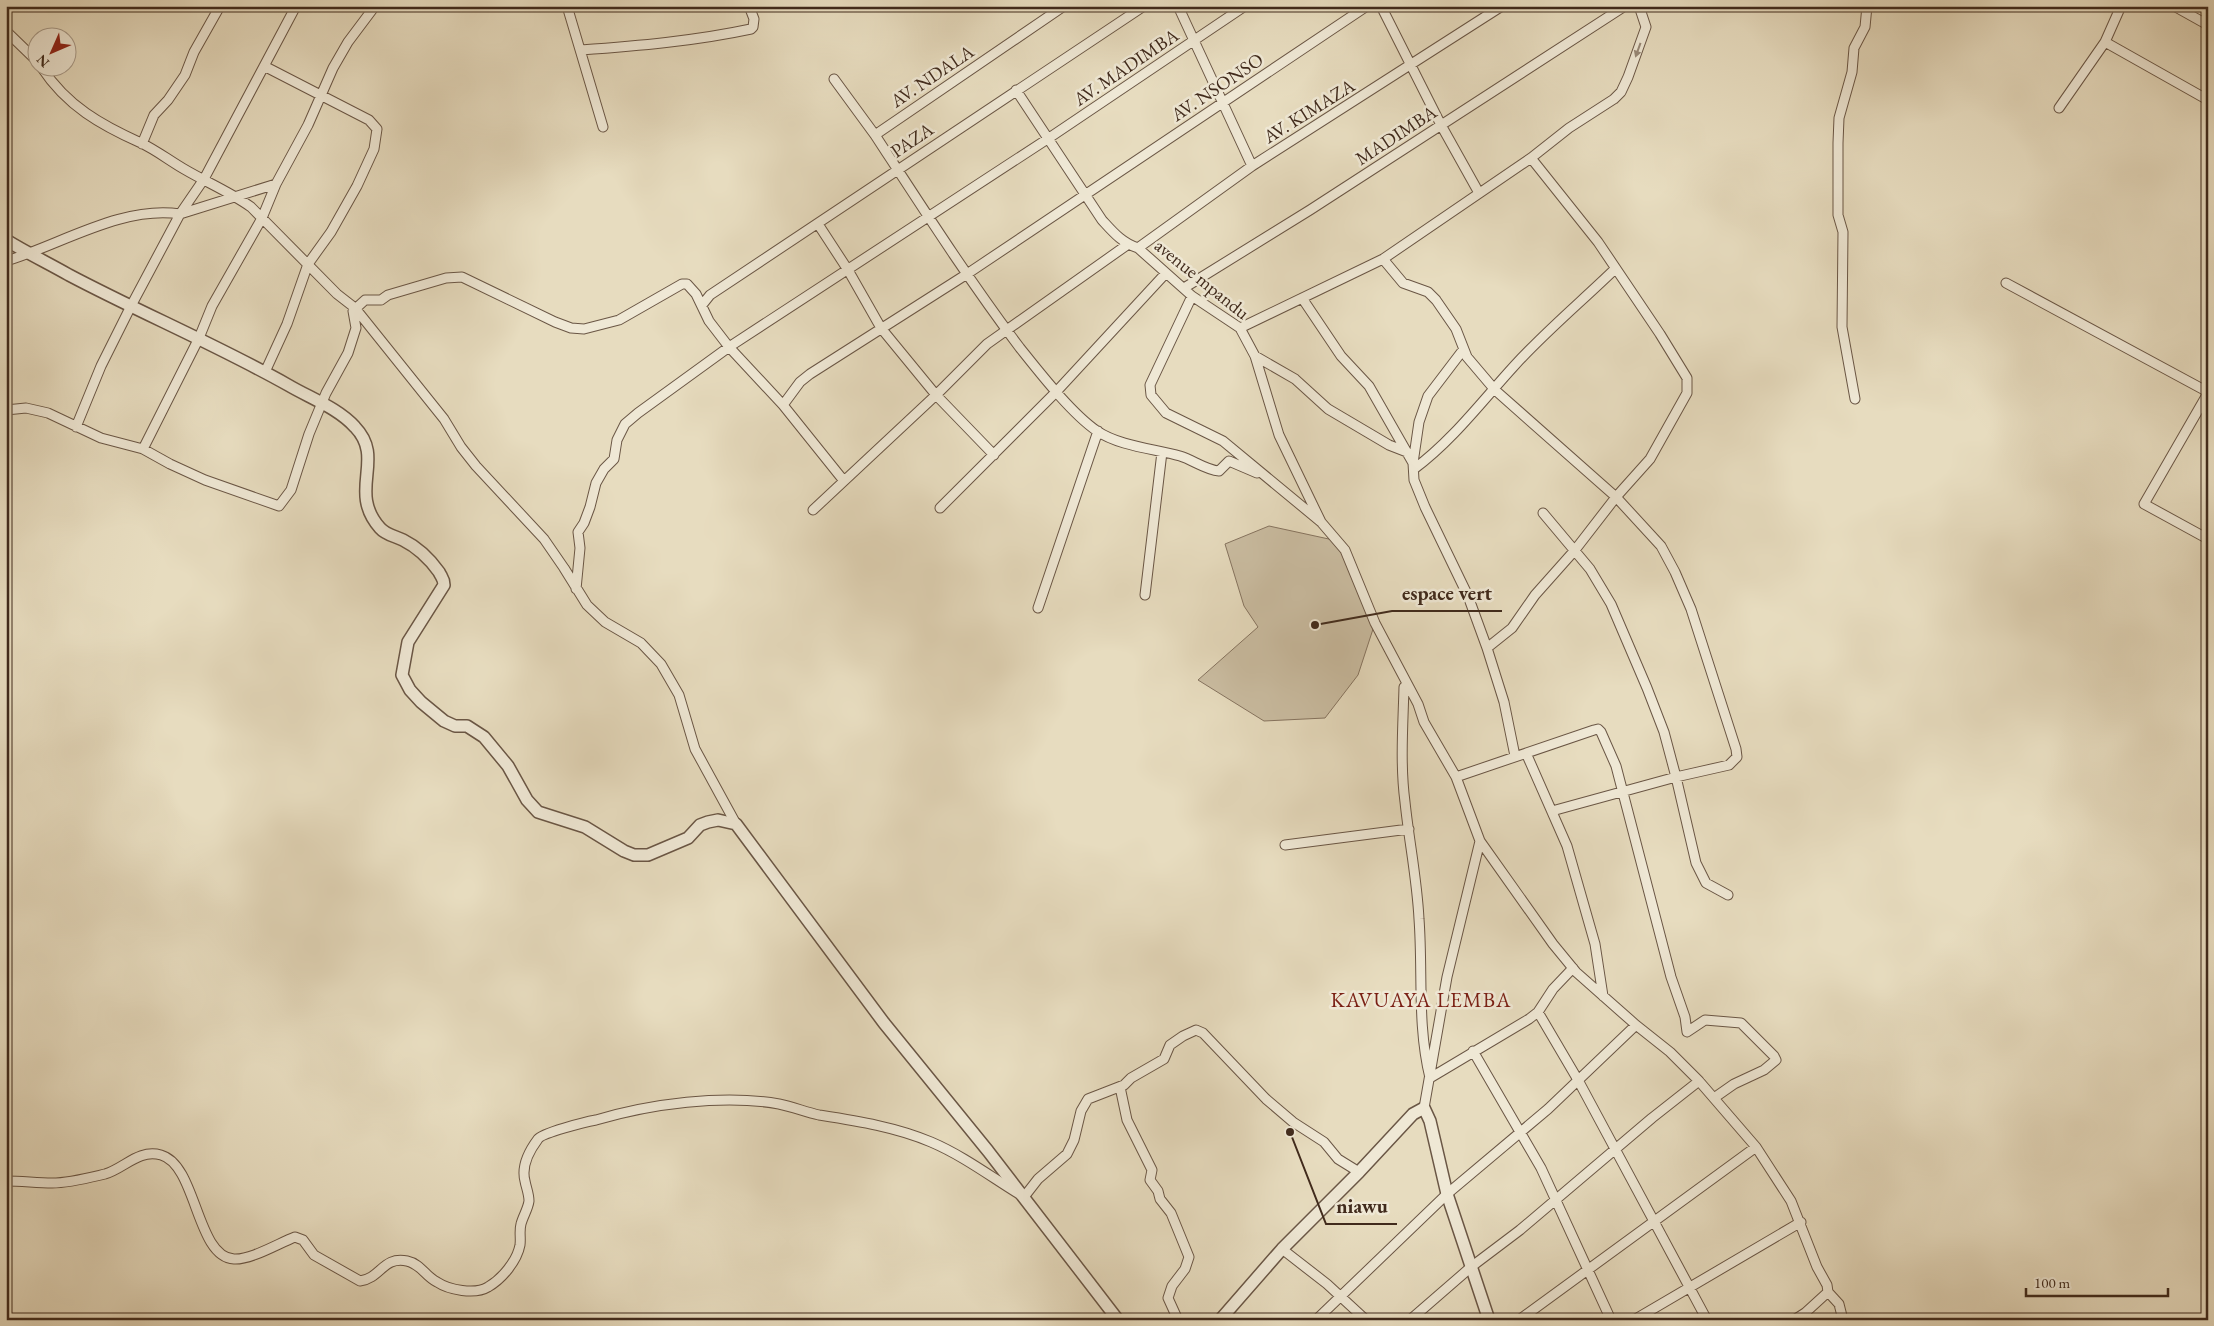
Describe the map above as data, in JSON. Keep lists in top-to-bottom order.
{
  "streets": {
    "street": [
      "AV. MADIMBA",
      "AV. NDALA",
      "AV. NSONSO",
      "AV. KIMAZA",
      "MADIMBA",
      "PAZA",
      "avenue mpandu"
    ]
  },
  "crossings": [
    ["AV. MADIMBA", "avenue mpandu"],
    ["AV. NSONSO", "avenue mpandu"],
    ["AV. KIMAZA", "avenue mpandu"],
    ["MADIMBA", "avenue mpandu"],
    ["PAZA", "avenue mpandu"]
  ],
  "districts": ["KAVUAYA LEMBA"],
  "places": ["espace vert", "niawu"],
  "scale_bar": "100 m",
  "north": "bottom left"
}
